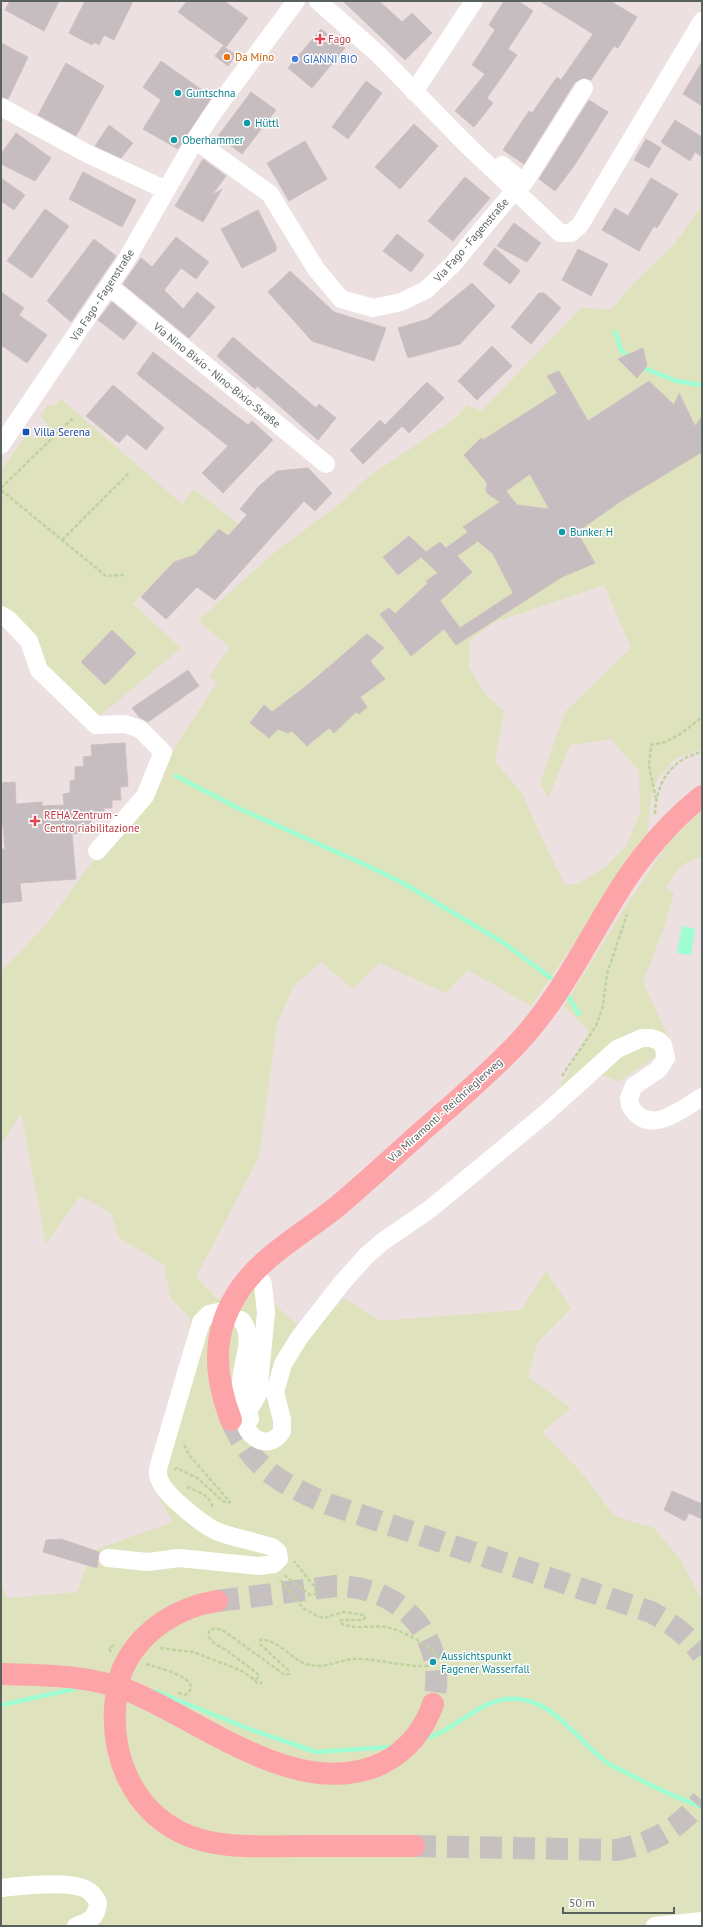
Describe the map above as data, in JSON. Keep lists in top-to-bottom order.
{
  "streets": {
    "main road": ["Via Miramonti - Reichrieglerweg"],
    "street": ["Via Fago - Fagenstraße", "Via Nino Bixio - Nino-Bixio-Straße"]
  },
  "crossings": [
    ["Via Fago - Fagenstraße", "Via Nino Bixio - Nino-Bixio-Straße"]
  ],
  "places": {
    "health": ["Fago", "REHA Zentrum - Centro riabilitazione"],
    "other": [
      "Da Mino",
      "GIANNI BIO",
      "Guntschna",
      "Hüttl",
      "Oberhammer",
      "Bunker H",
      "Aussichtspunkt Fagener Wasserfall"
    ],
    "transit": ["Villa Serena"]
  },
  "scale_bar": "50 m"
}
